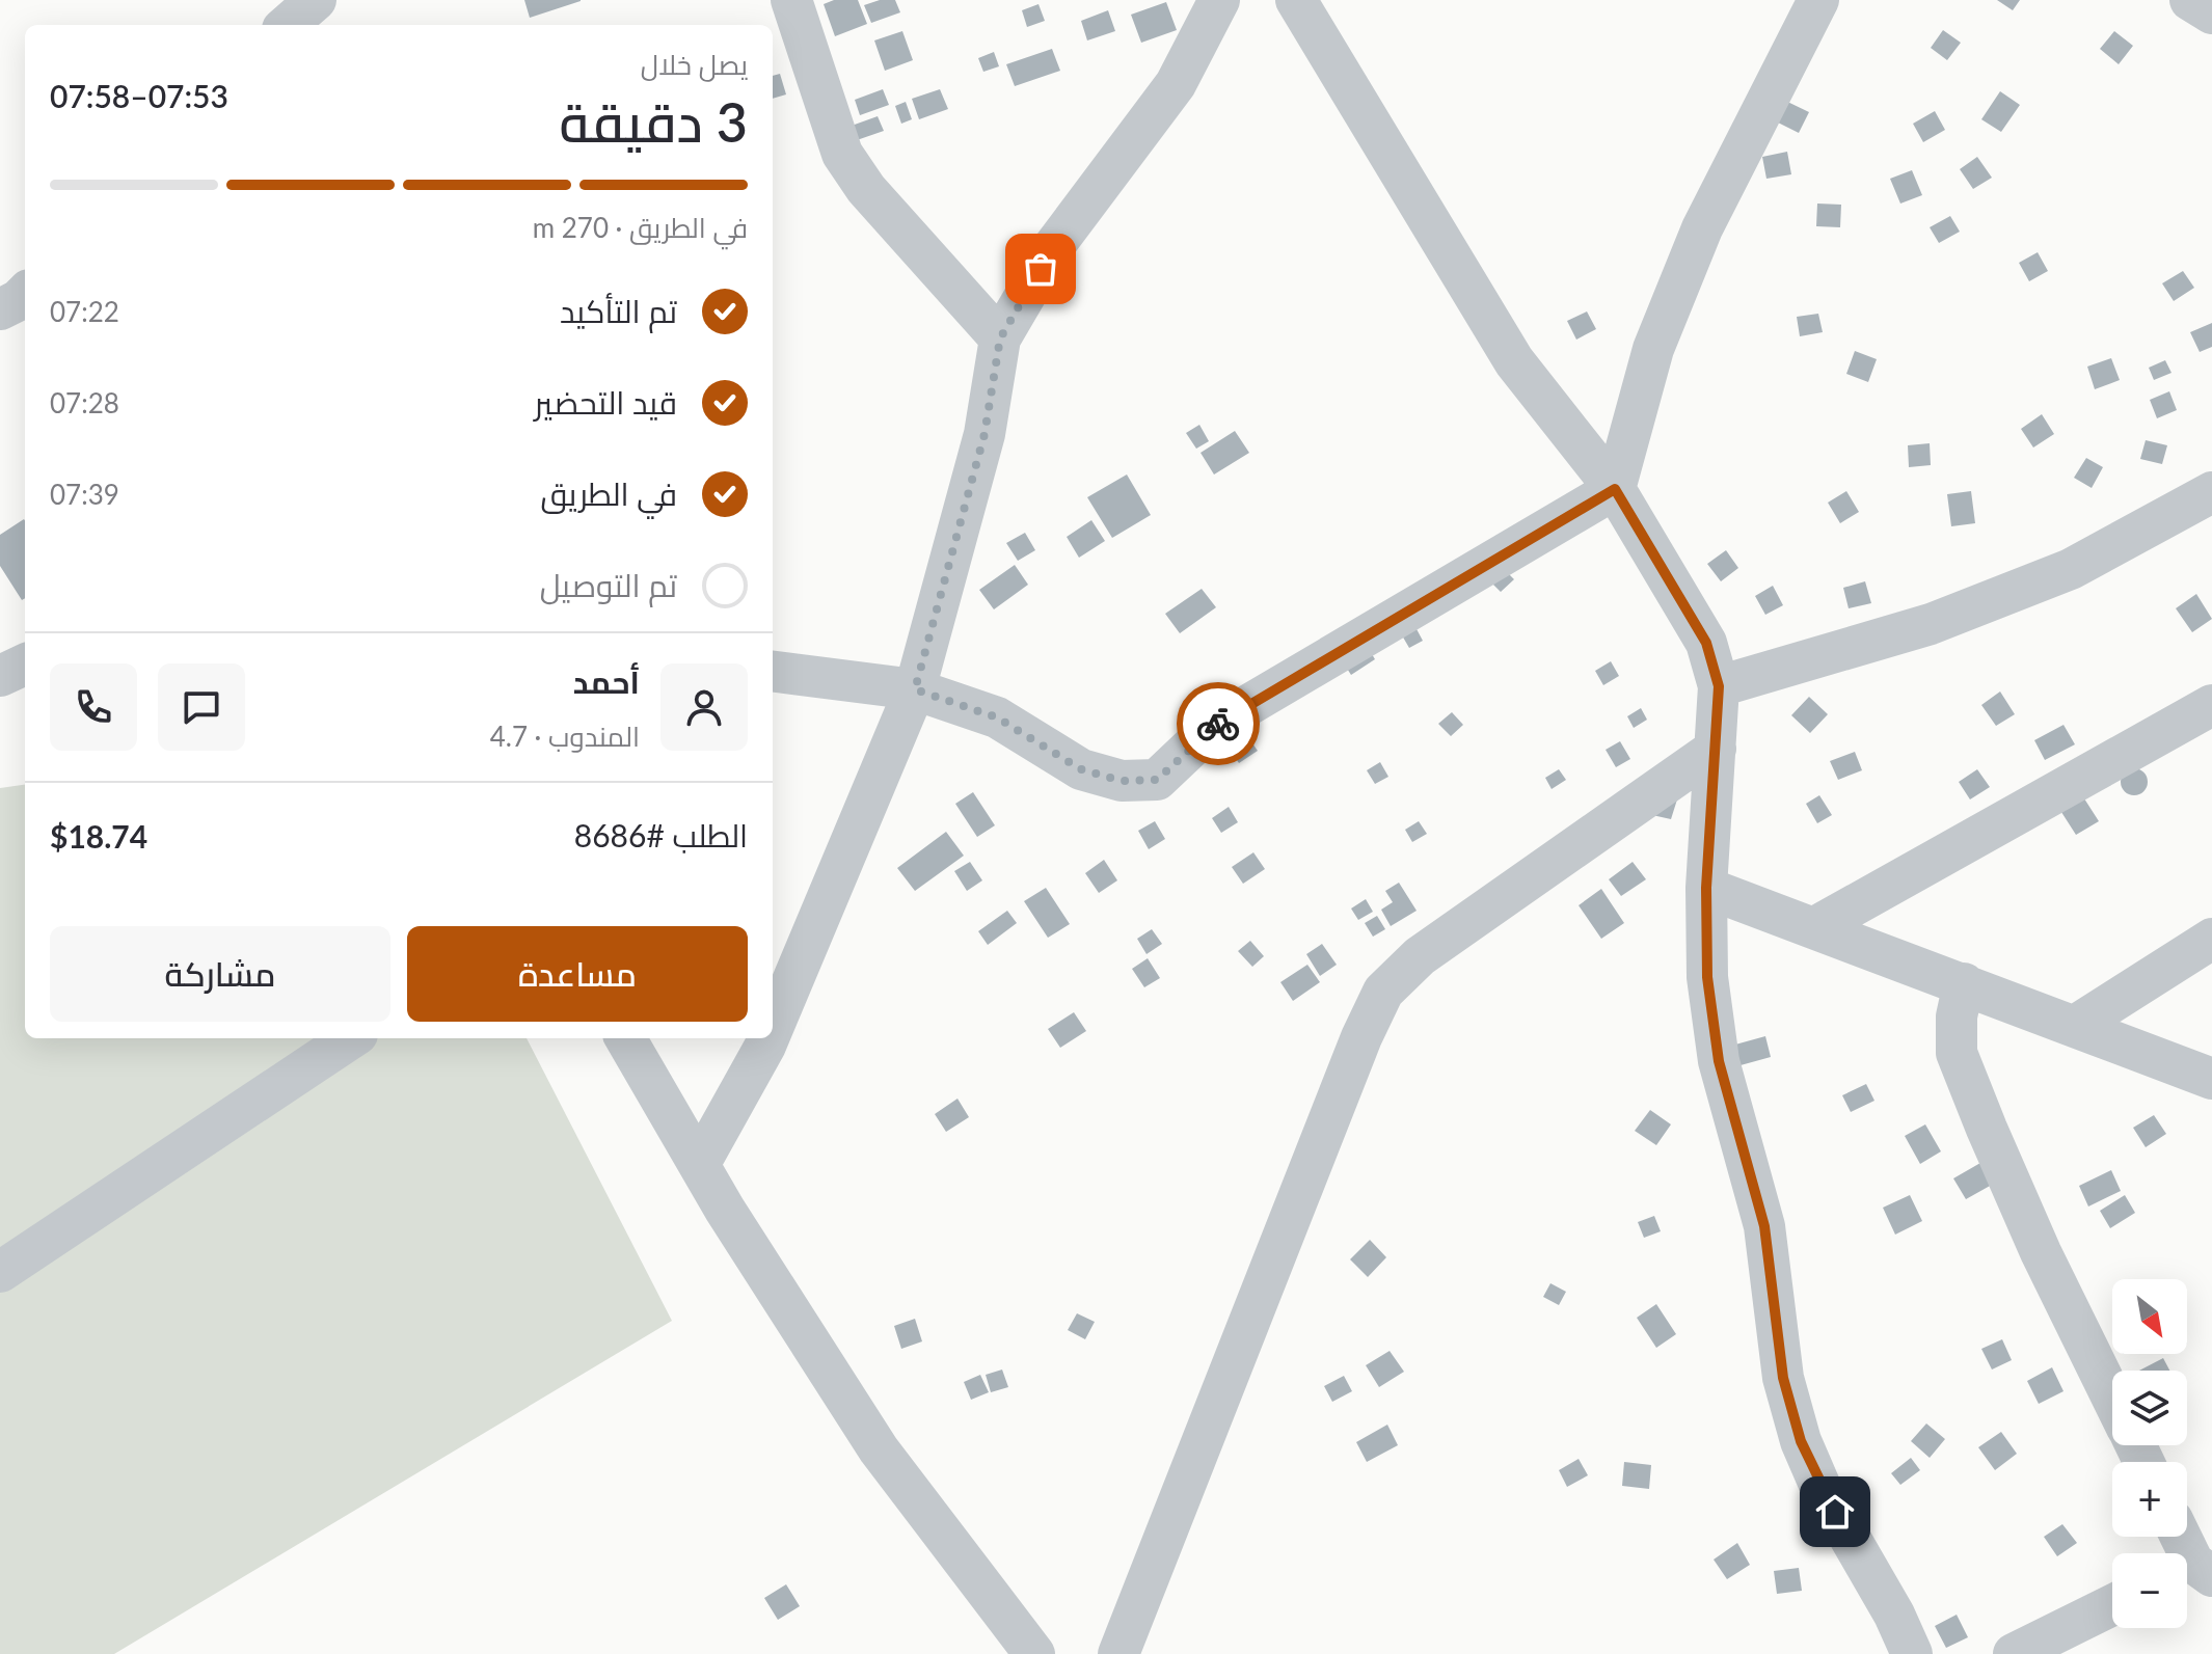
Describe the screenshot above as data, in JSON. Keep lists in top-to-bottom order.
{
  "north": "bottom right",
  "page": {
    "heading": ["3 دقيقة", "يصل خلال", "07:53–07:58"],
    "panel": [
      "أحمد",
      "المندوب · 4.7",
      "الطلب #8686",
      "$18.74"
    ],
    "bar": "في الطريق · 270 m",
    "list": [
      ["تم التأكيد", "07:22"],
      ["قيد التحضير", "07:28"],
      ["في الطريق", "07:39"],
      "تم التوصيل"
    ],
    "buttons": ["مساعدة", "مشاركة"],
    "map_buttons": ["+", "−"]
  }
}
